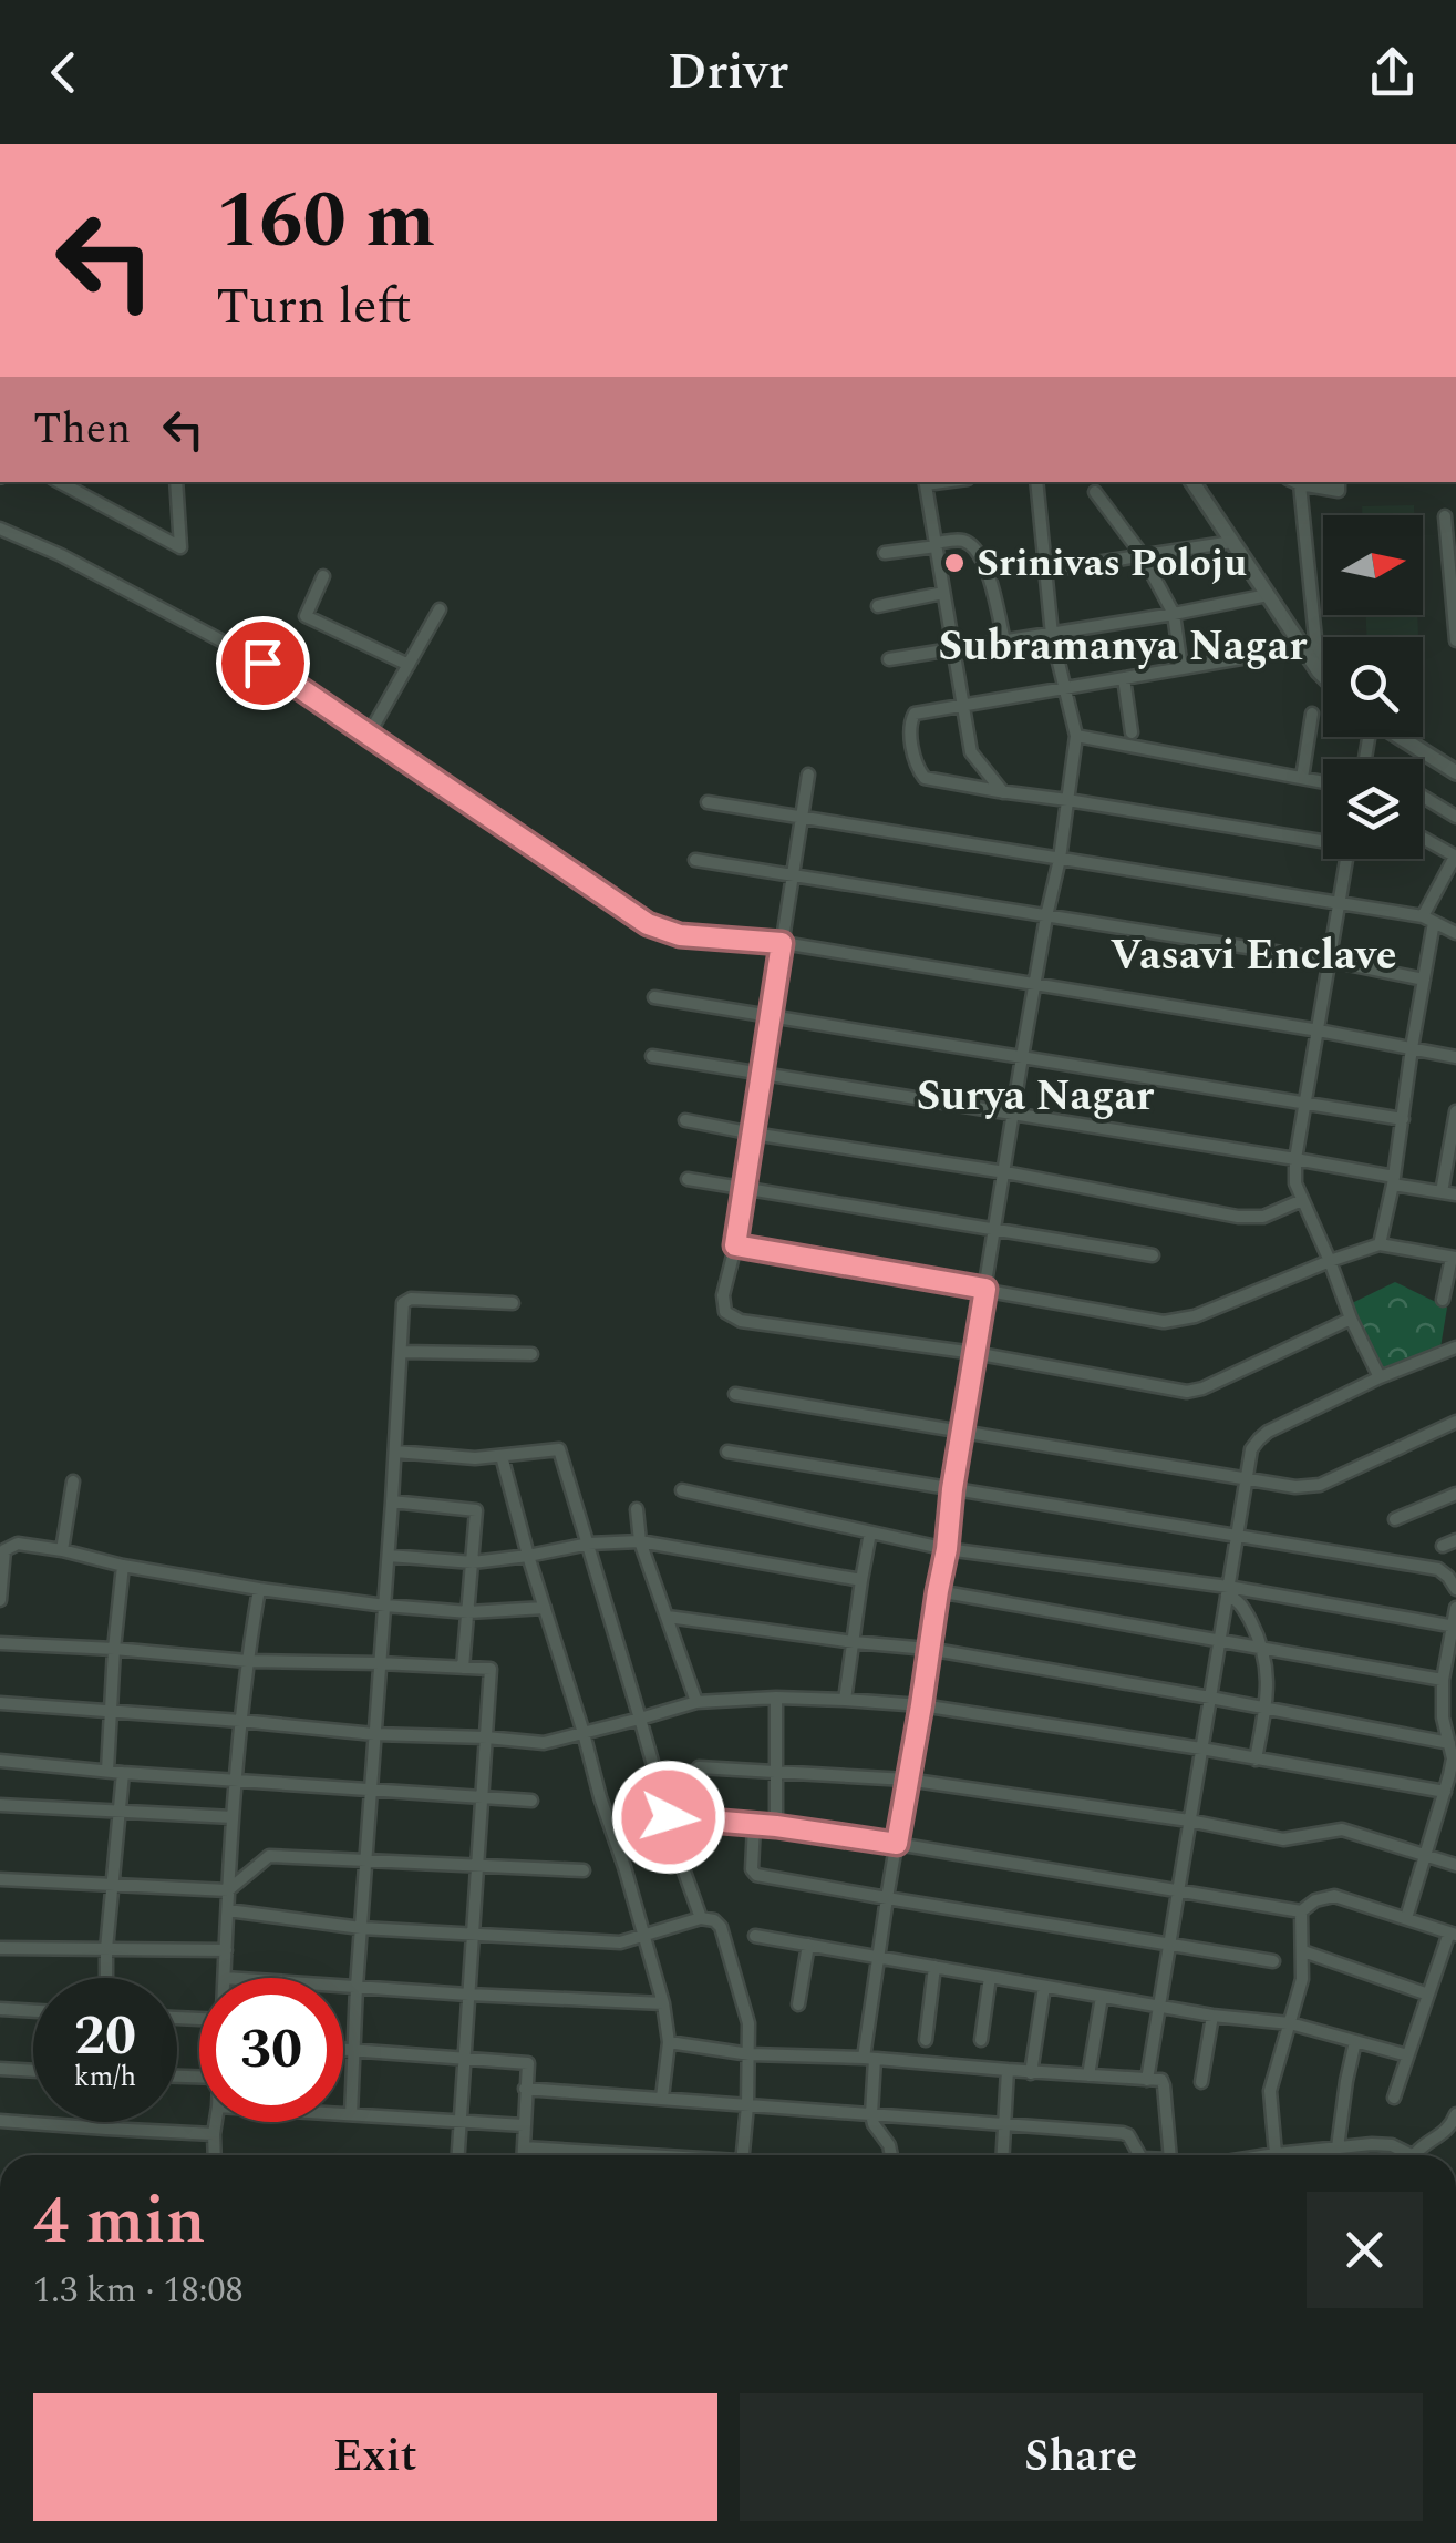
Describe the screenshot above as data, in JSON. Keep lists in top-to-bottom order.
{
  "districts": ["Subramanya Nagar", "Vasavi Enclave", "Surya Nagar"],
  "places": ["Srinivas Poloju"],
  "north": "right",
  "page": {
    "header": "Drivr",
    "turn": ["160 m", "Turn left"],
    "then": "Then",
    "speed": "20 km/h",
    "limit": "30",
    "heading": ["4 min", "1.3 km · 18:08"],
    "buttons": ["Exit", "Share"]
  }
}
